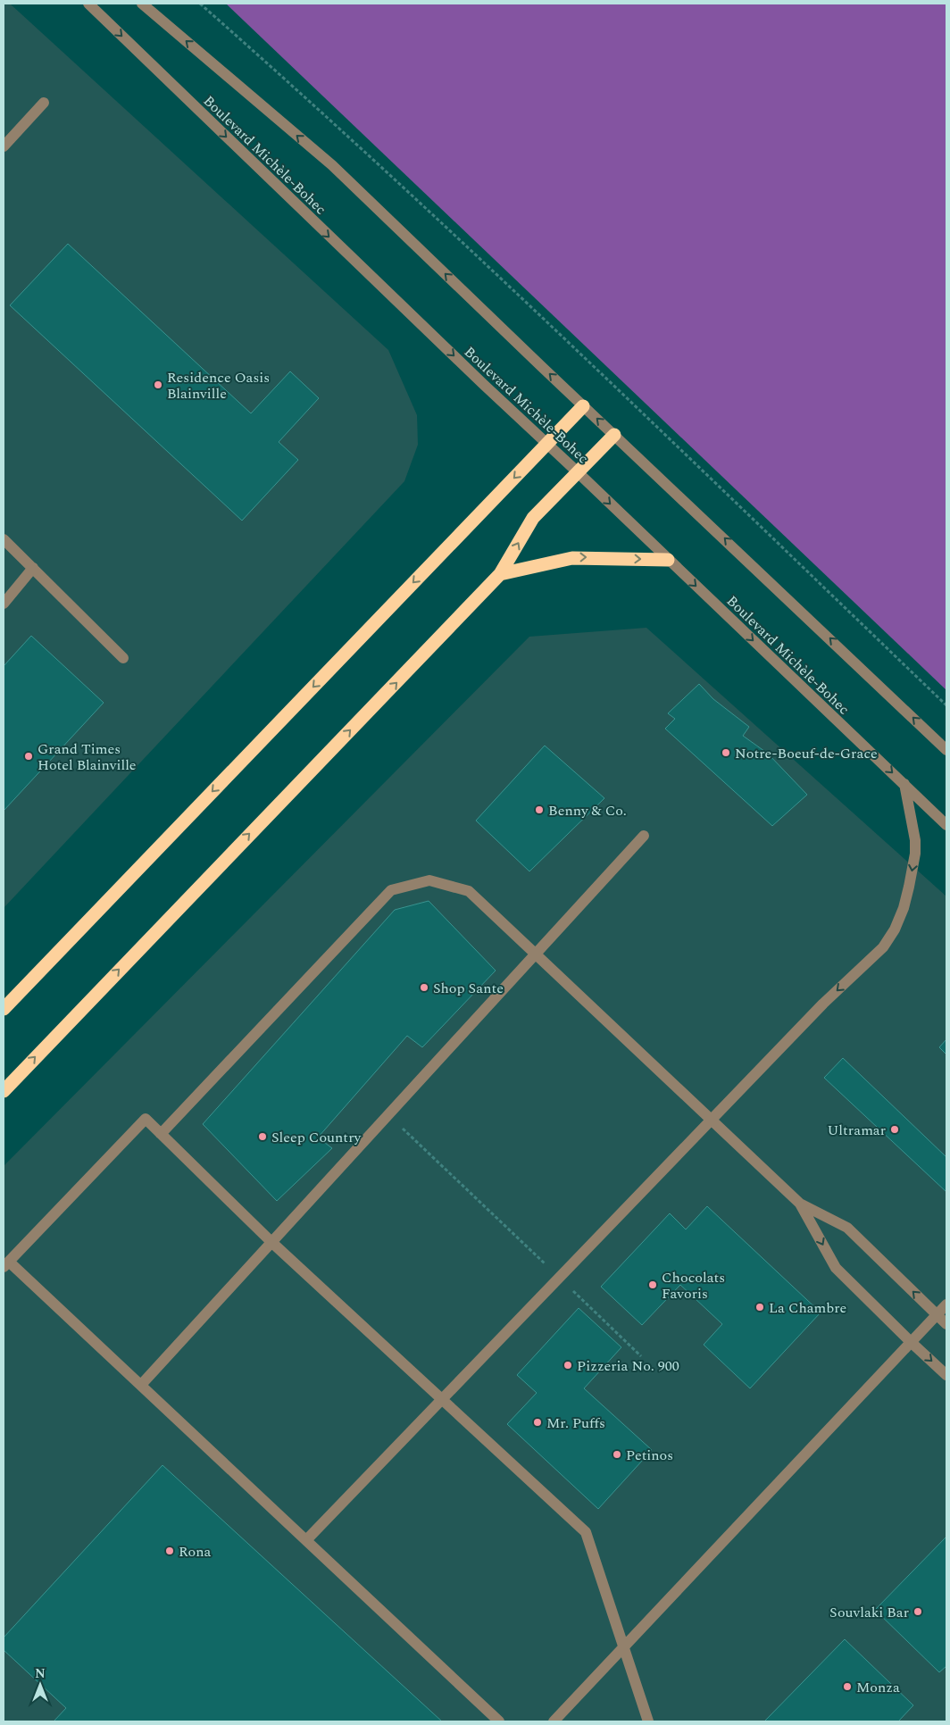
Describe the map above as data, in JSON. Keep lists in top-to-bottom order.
{
  "streets": {
    "street": ["Boulevard Michèle-Bohec"]
  },
  "places": [
    "Residence Oasis Blainville",
    "Notre-Boeuf-de-Grace",
    "Grand Times Hotel Blainville",
    "Benny & Co.",
    "Shop Sante",
    "Ultramar",
    "Sleep Country",
    "Chocolats Favoris",
    "La Chambre",
    "Pizzeria No. 900",
    "Mr. Puffs",
    "Petinos",
    "Rona",
    "Souvlaki Bar",
    "Monza"
  ],
  "north": "top"
}
